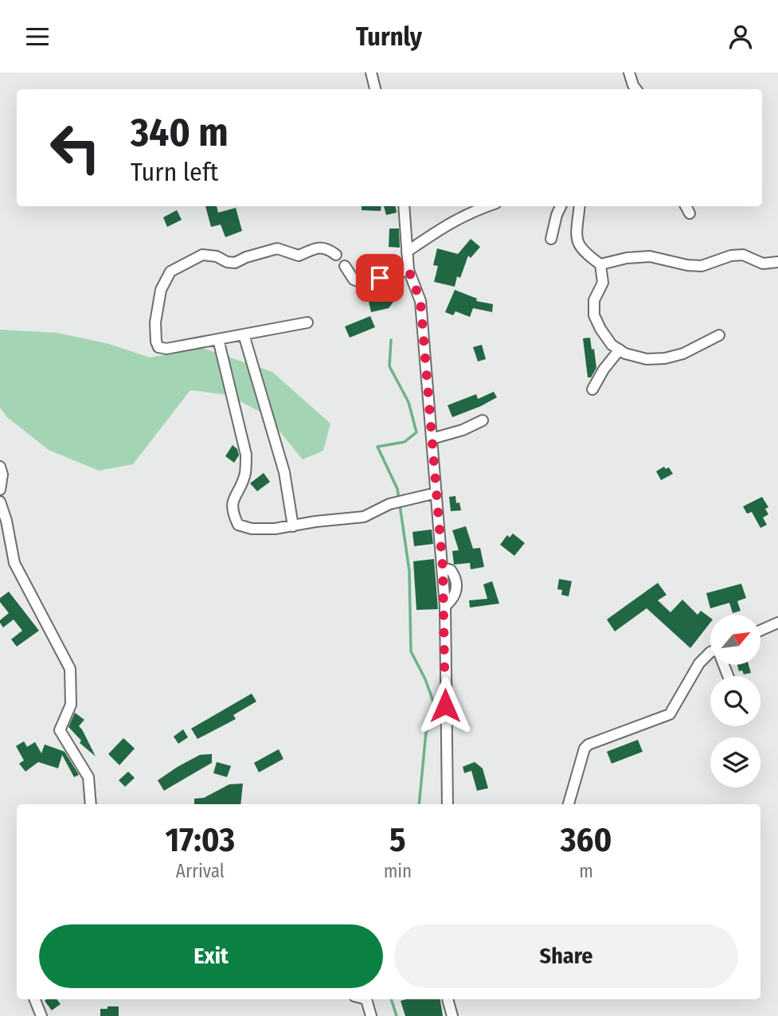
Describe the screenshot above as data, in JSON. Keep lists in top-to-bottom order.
{
  "north": "top right",
  "page": {
    "header": "Turnly",
    "turn": ["340 m", "Turn left"],
    "eta": [
      "17:03",
      "Arrival",
      "5",
      "min",
      "360",
      "m"
    ],
    "buttons": ["Exit", "Share"]
  }
}
